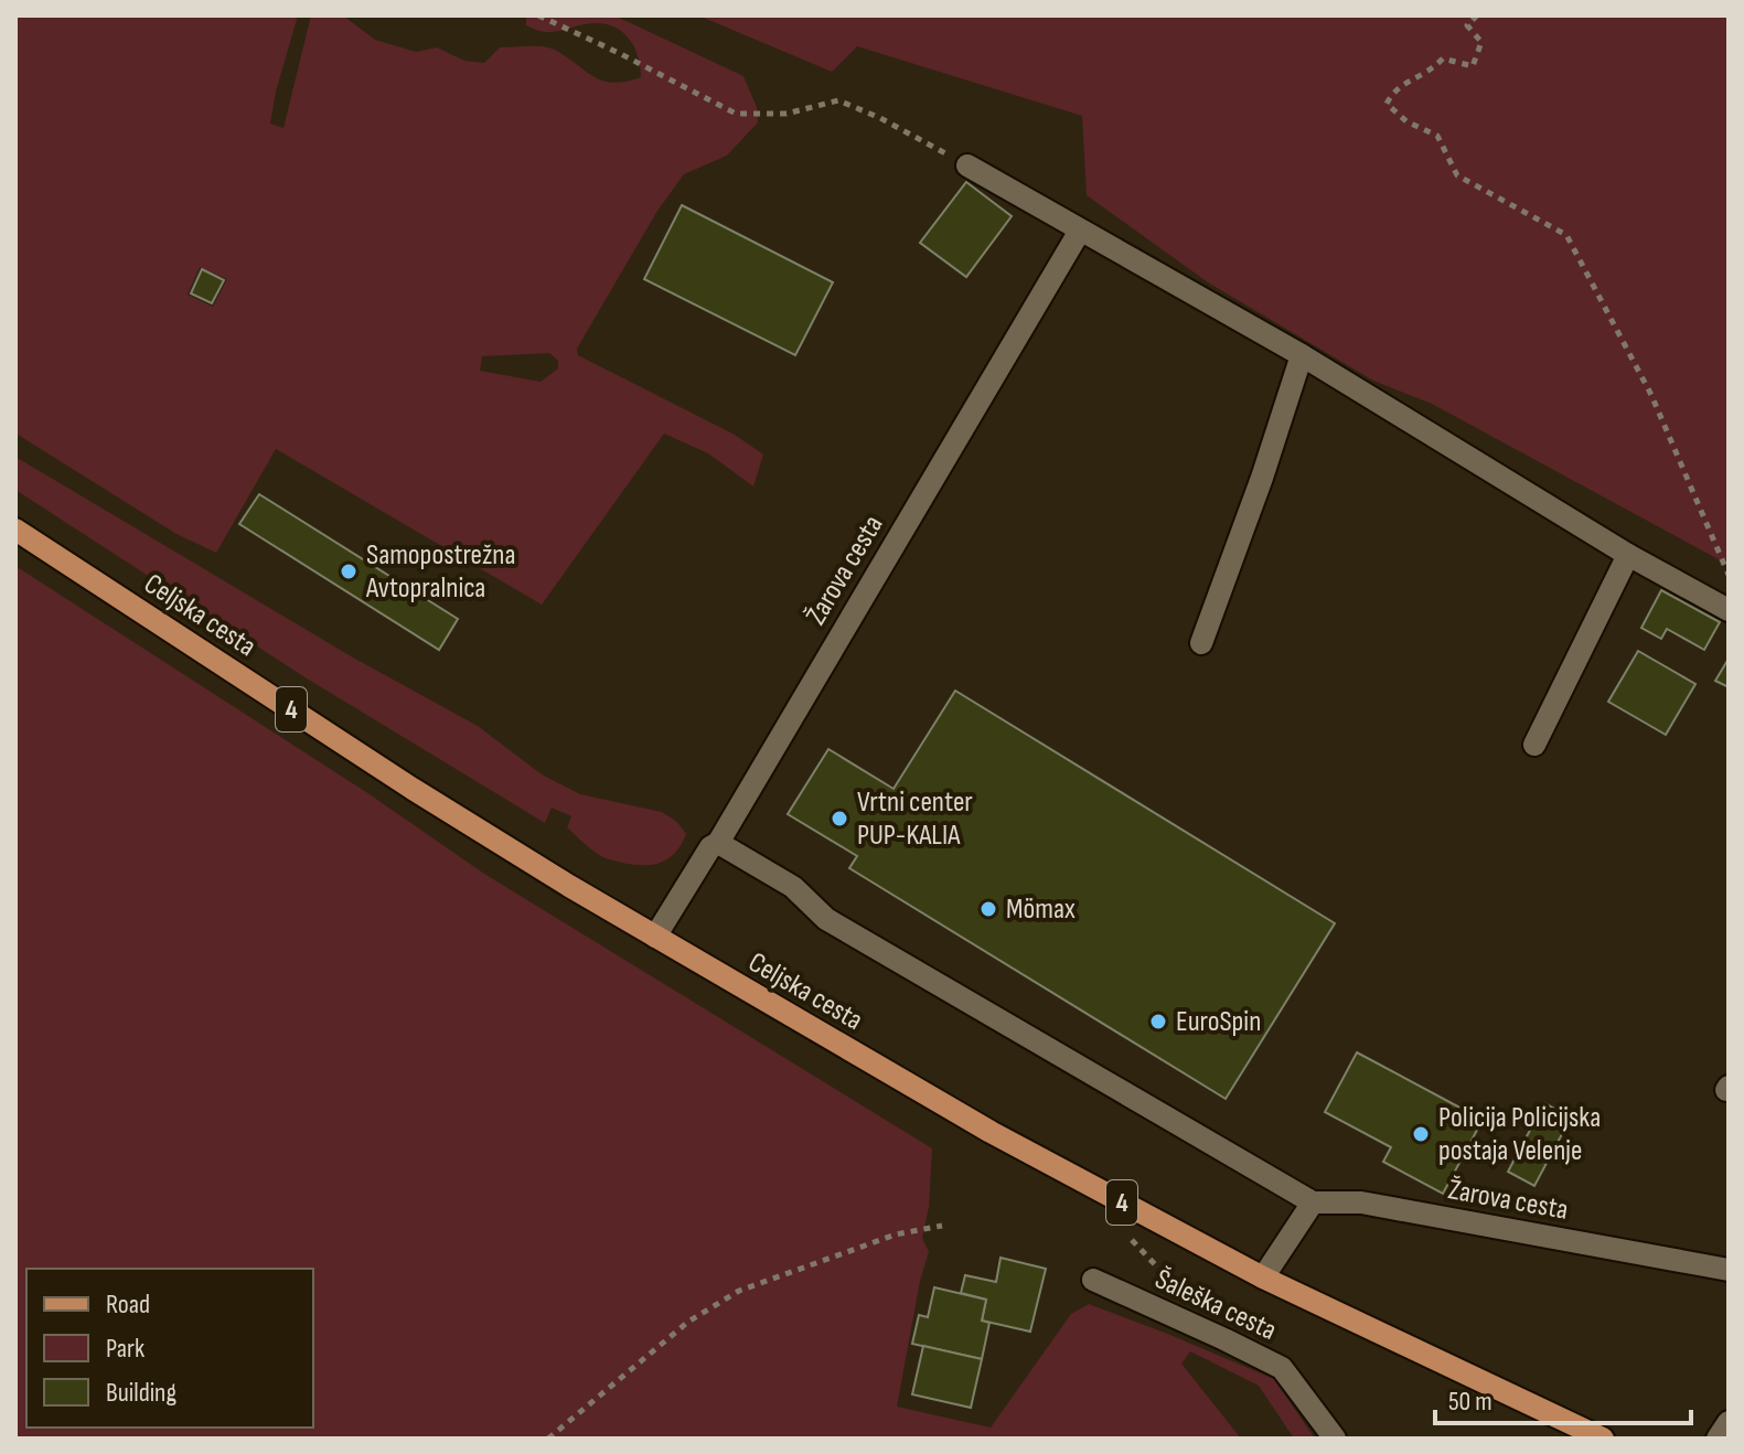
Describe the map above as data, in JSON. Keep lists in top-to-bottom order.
{
  "streets": {
    "main road": ["Celjska cesta", "4"],
    "street": ["Žarova cesta", "Šaleška cesta"]
  },
  "crossings": [
    ["Žarova cesta", "Celjska cesta"]
  ],
  "places": [
    "Samopostrežna Avtopralnica",
    "Vrtni center PUP-KALIA",
    "Mömax",
    "EuroSpin",
    "Policija Policijska postaja Velenje"
  ],
  "legend": ["Road", "Park", "Building"],
  "scale_bar": "50 m"
}
